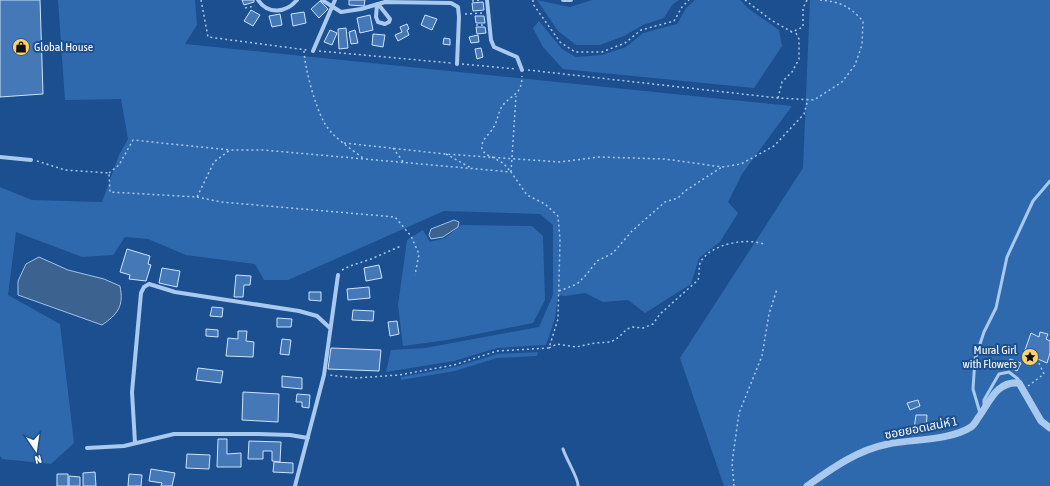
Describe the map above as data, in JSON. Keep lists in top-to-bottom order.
{
  "streets": {
    "street": ["ซอยยอดเสน่ห์ 1"]
  },
  "places": {
    "shop": ["Global House"],
    "place": ["Mural Girl with Flowers"]
  },
  "north": "bottom"
}
